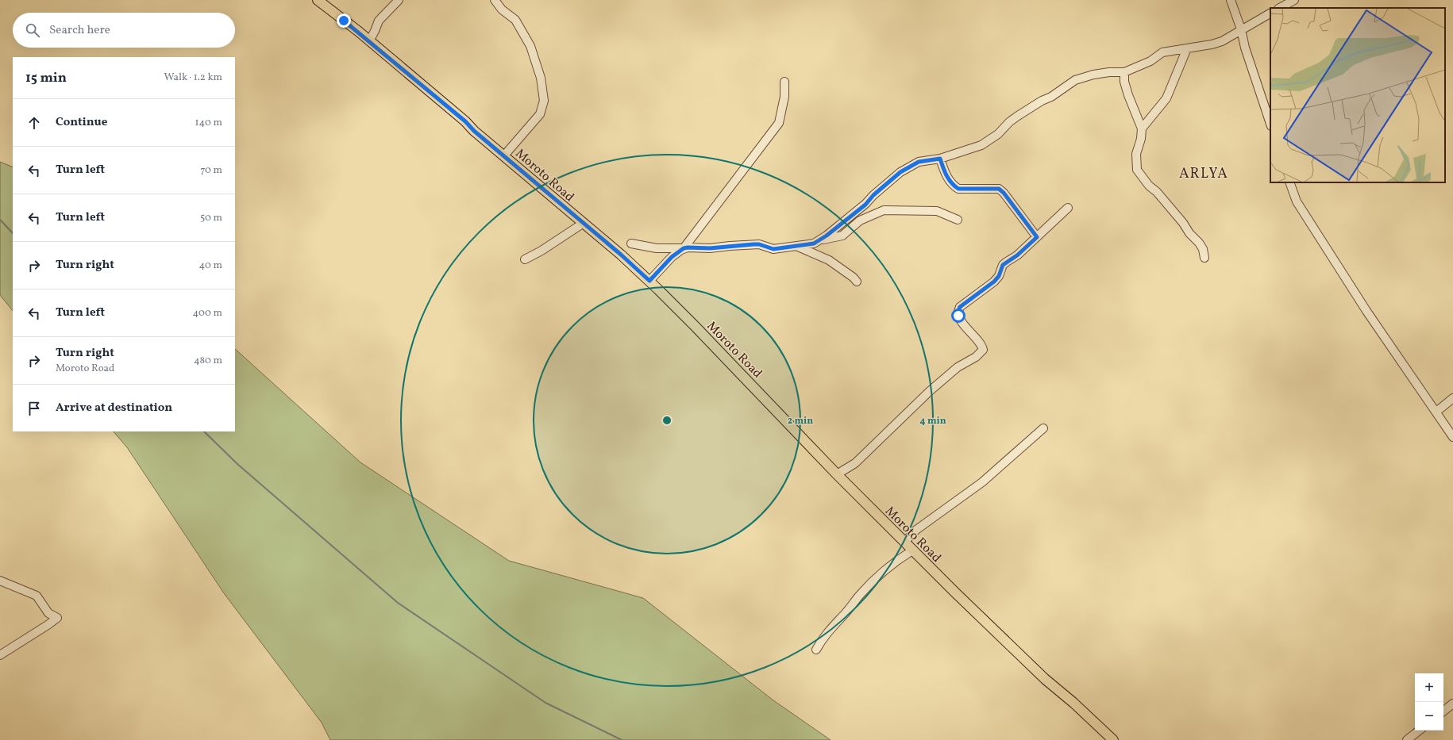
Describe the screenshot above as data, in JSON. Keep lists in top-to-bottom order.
{
  "streets": {
    "main road": ["Moroto Road"]
  },
  "districts": ["ARLYA"],
  "page": {
    "search": "Search here",
    "heading": ["15 min", "Walk · 1.2 km"],
    "list": [
      ["Continue", "140 m"],
      ["Turn left", "70 m"],
      ["Turn left", "50 m"],
      ["Turn right", "40 m"],
      ["Turn left", "400 m"],
      ["Turn right", "Moroto Road", "480 m"],
      "Arrive at destination"
    ],
    "map_buttons": ["+", "−"]
  },
  "rings": ["2 min", "4 min"]
}
